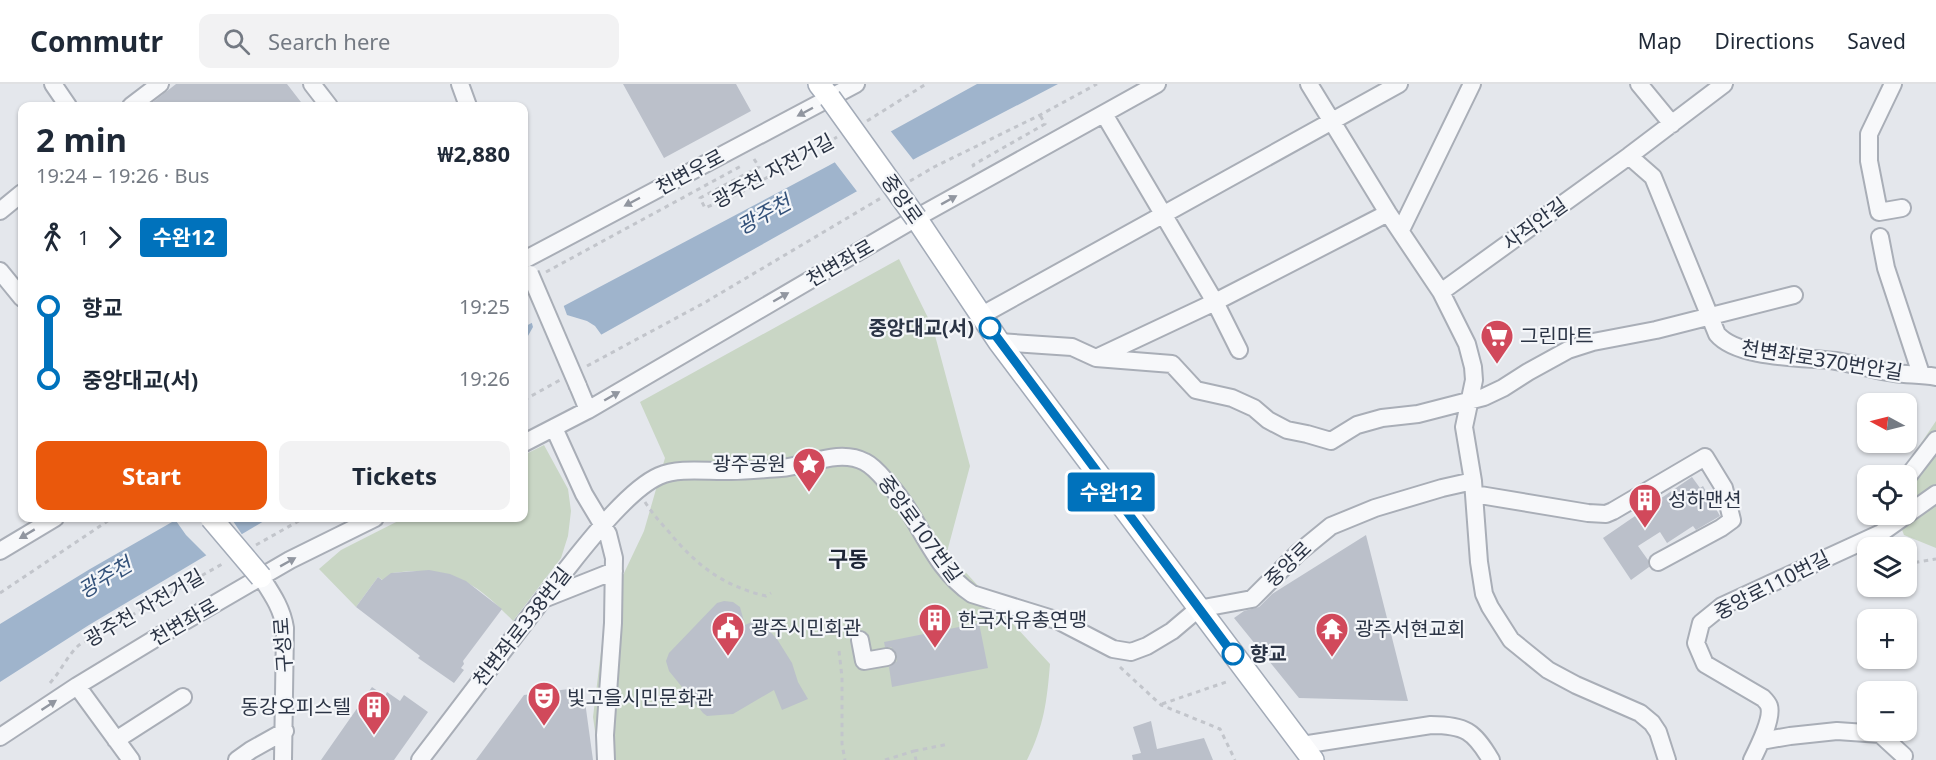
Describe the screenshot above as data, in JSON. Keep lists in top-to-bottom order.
{
  "streets": {
    "main road": ["중앙로", "구성로"],
    "street": [
      "천변우로",
      "사직안길",
      "천변좌로",
      "천변좌로370번안길",
      "중앙로107번길",
      "중앙로110번길",
      "천변좌로338번길"
    ],
    "path": ["광주천 자전거길"]
  },
  "crossings": [
    ["광주천 자전거길", "천변우로"],
    ["천변우로", "중앙로"],
    ["중앙로", "천변좌로"],
    ["천변좌로", "구성로"],
    ["중앙로107번길", "천변좌로338번길"]
  ],
  "one_way": ["천변우로", "천변좌로"],
  "districts": ["구동"],
  "water": ["광주천"],
  "places": {
    "other": ["중앙대교(서)", "향교"],
    "supermarket": ["그린마트"],
    "place": ["광주공원"],
    "building": ["성하맨션", "한국자유총연맹", "동강오피스텔"],
    "public building": ["광주시민회관"],
    "temple": ["광주서현교회"],
    "theatre": ["빛고을시민문화관"]
  },
  "lines": ["bus line 수완12"],
  "north": "left",
  "page": {
    "header": "Commutr",
    "search": "Search here",
    "nav": ["Map", "Directions", "Saved"],
    "on_map": "수완12",
    "heading": ["2 min", "19:24 – 19:26 · Bus", "₩2,880"],
    "legs": ["1", "수완12"],
    "list": [
      {
        "name": "향교",
        "value": "19:25"
      },
      {
        "name": "중앙대교(서)",
        "value": "19:26"
      }
    ],
    "map_buttons": ["+", "−"],
    "buttons": ["Start", "Tickets"]
  }
}
